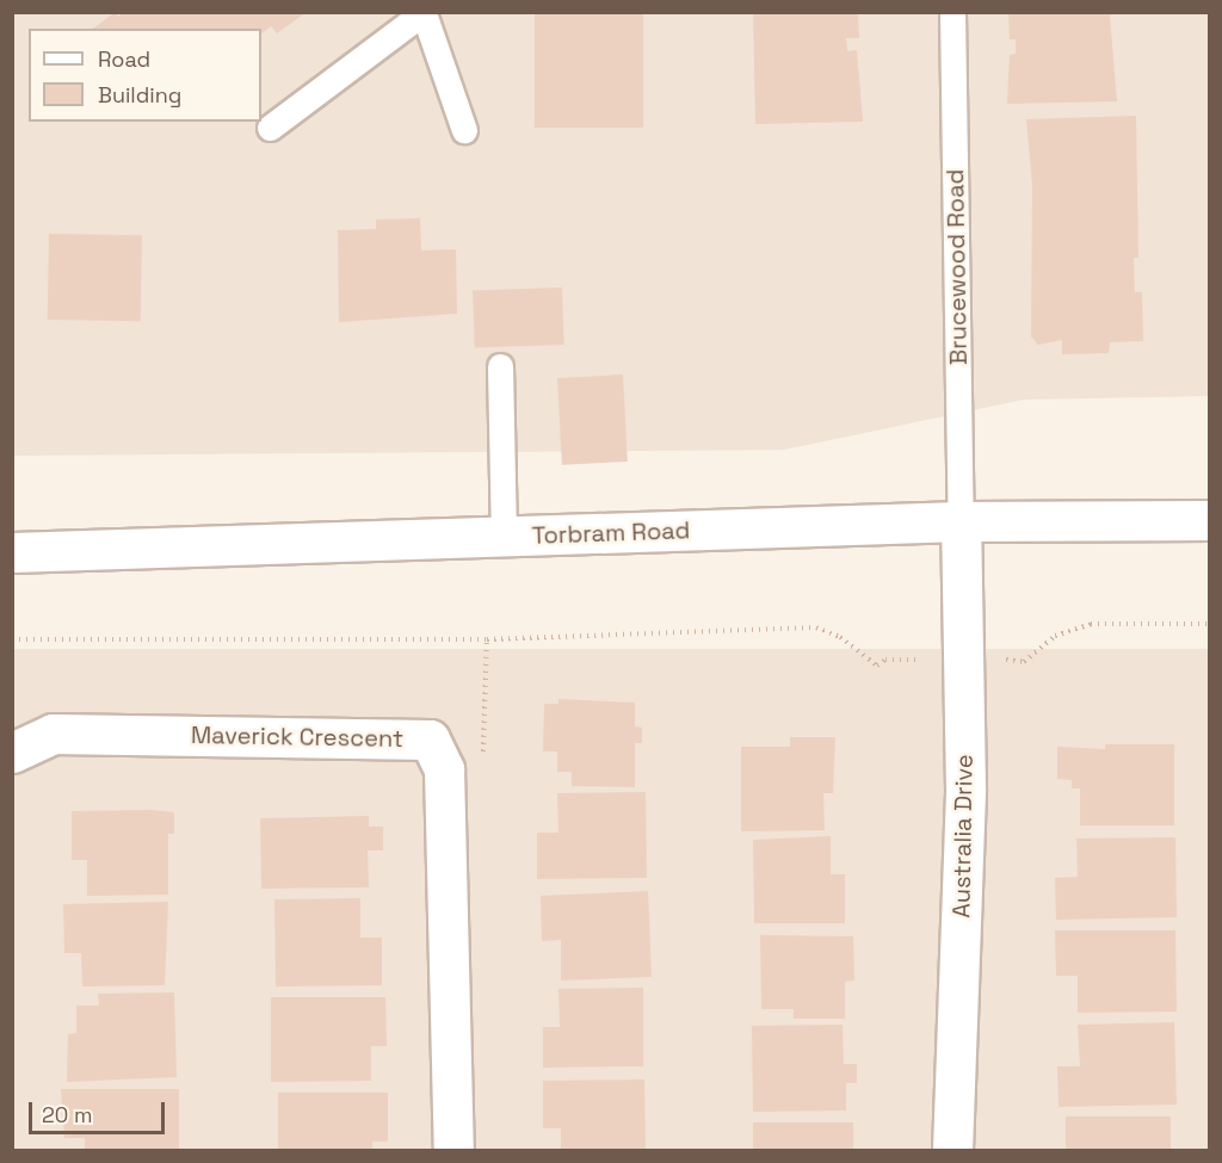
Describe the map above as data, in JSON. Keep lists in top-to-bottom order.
{
  "streets": {
    "street": ["Torbram Road", "Maverick Crescent", "Australia Drive"],
    "lane": ["Brucewood Road"]
  },
  "crossings": [
    ["Brucewood Road", "Torbram Road"],
    ["Brucewood Road", "Australia Drive"],
    ["Torbram Road", "Australia Drive"]
  ],
  "legend": ["Road", "Building"],
  "scale_bar": "20 m"
}
